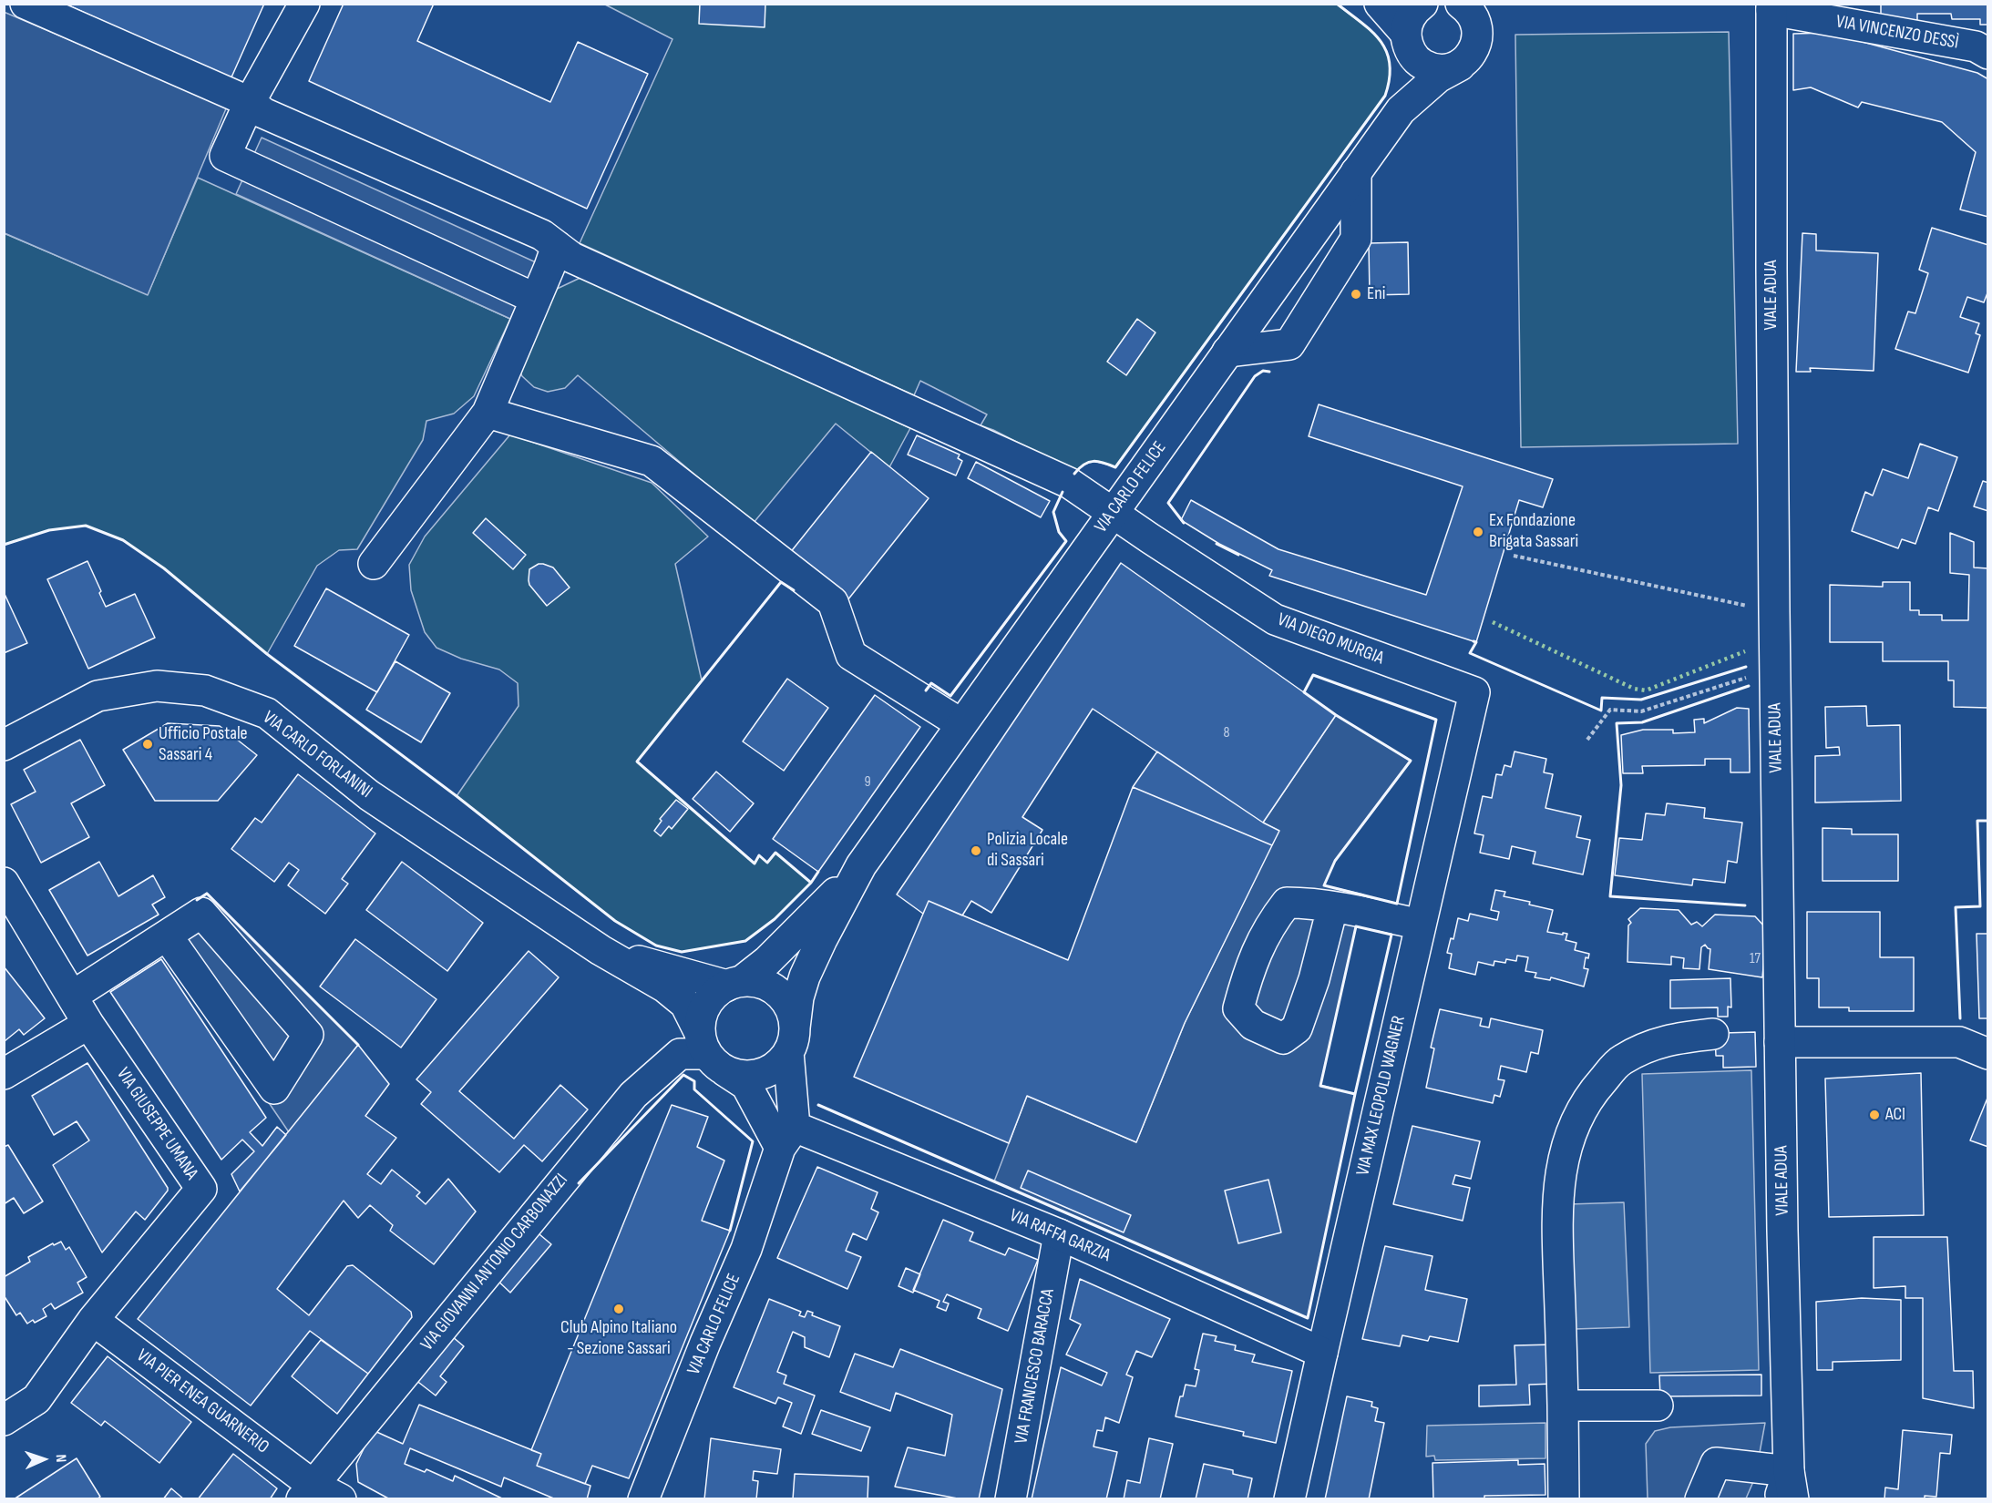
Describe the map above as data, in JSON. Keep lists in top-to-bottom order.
{
  "streets": {
    "main road": [
      "VIA VINCENZO DESSÌ",
      "VIALE ADUA",
      "VIA CARLO FELICE",
      "VIA DIEGO MURGIA",
      "VIA CARLO FORLANINI",
      "VIA MAX LEOPOLD WAGNER",
      "VIA GIUSEPPE UMANA",
      "VIA RAFFA GARZIA",
      "VIA GIOVANNI ANTONIO CARBONAZZI",
      "VIA FRANCESCO BARACCA",
      "VIA PIER ENEA GUARNERIO"
    ]
  },
  "crossings": [
    ["VIA VINCENZO DESSÌ", "VIALE ADUA"],
    ["VIA CARLO FELICE", "VIA DIEGO MURGIA"],
    ["VIA CARLO FELICE", "VIA CARLO FORLANINI"],
    ["VIA CARLO FELICE", "VIA RAFFA GARZIA"],
    ["VIA CARLO FELICE", "VIA GIOVANNI ANTONIO CARBONAZZI"],
    ["VIA DIEGO MURGIA", "VIA MAX LEOPOLD WAGNER"],
    ["VIA CARLO FORLANINI", "VIA GIOVANNI ANTONIO CARBONAZZI"],
    ["VIA MAX LEOPOLD WAGNER", "VIA RAFFA GARZIA"],
    ["VIA GIUSEPPE UMANA", "VIA PIER ENEA GUARNERIO"],
    ["VIA RAFFA GARZIA", "VIA FRANCESCO BARACCA"],
    ["VIA GIOVANNI ANTONIO CARBONAZZI", "VIA PIER ENEA GUARNERIO"]
  ],
  "places": [
    "Eni",
    "Ex Fondazione Brigata Sassari",
    "Ufficio Postale Sassari 4",
    "Polizia Locale di Sassari",
    "ACI",
    "Club Alpino Italiano - Sezione Sassari"
  ],
  "house_numbers": ["8", "9", "17"],
  "north": "right"
}
